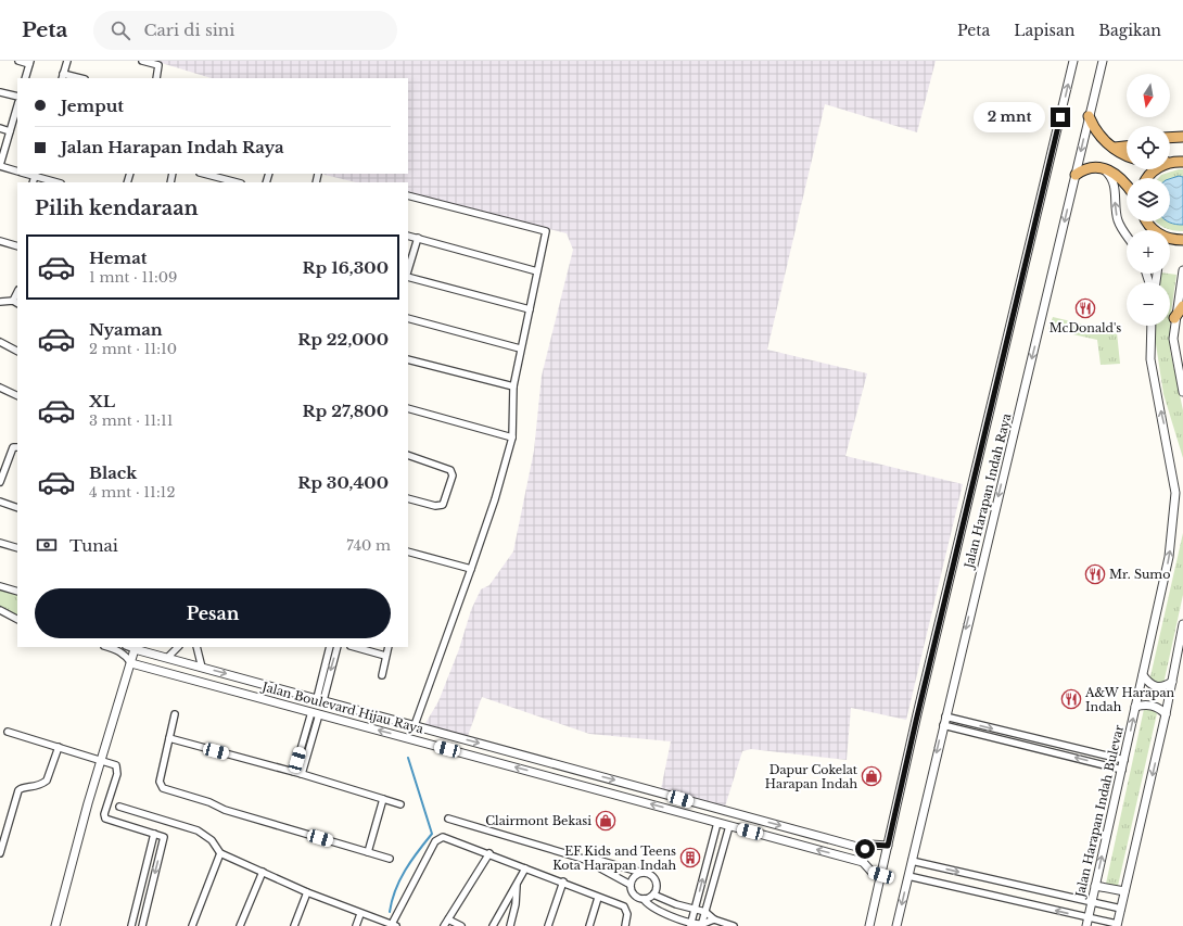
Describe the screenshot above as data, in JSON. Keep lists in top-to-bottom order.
{
  "streets": {
    "street": ["Jalan Harapan Indah Raya", "Jalan Boulevard Hijau Raya", "Jalan Harapan Indah Bulevar"]
  },
  "places": {
    "restaurant": ["McDonald's", "Mr. Sumo", "A&W Harapan Indah"],
    "shop": ["Dapur Cokelat Harapan Indah", "Clairmont Bekasi"],
    "building": ["EF Kids and Teens Kota Harapan Indah"]
  },
  "north": "bottom",
  "page": {
    "header": "Peta",
    "search": "Cari di sini",
    "nav": ["Peta", "Lapisan", "Bagikan"],
    "map_buttons": ["+", "−"],
    "banner": ["Jemput", "Jalan Harapan Indah Raya"],
    "bubble": "2 mnt",
    "heading": "Pilih kendaraan",
    "list": [
      {
        "name": "Hemat",
        "note": "1 mnt · 11:09",
        "value": "Rp 16,300"
      },
      {
        "name": "Nyaman",
        "note": "2 mnt · 11:10",
        "value": "Rp 22,000"
      },
      {
        "name": "XL",
        "note": "3 mnt · 11:11",
        "value": "Rp 27,800"
      },
      {
        "name": "Black",
        "note": "4 mnt · 11:12",
        "value": "Rp 30,400"
      }
    ],
    "pay": ["Tunai", "740 m"],
    "buttons": "Pesan"
  }
}
